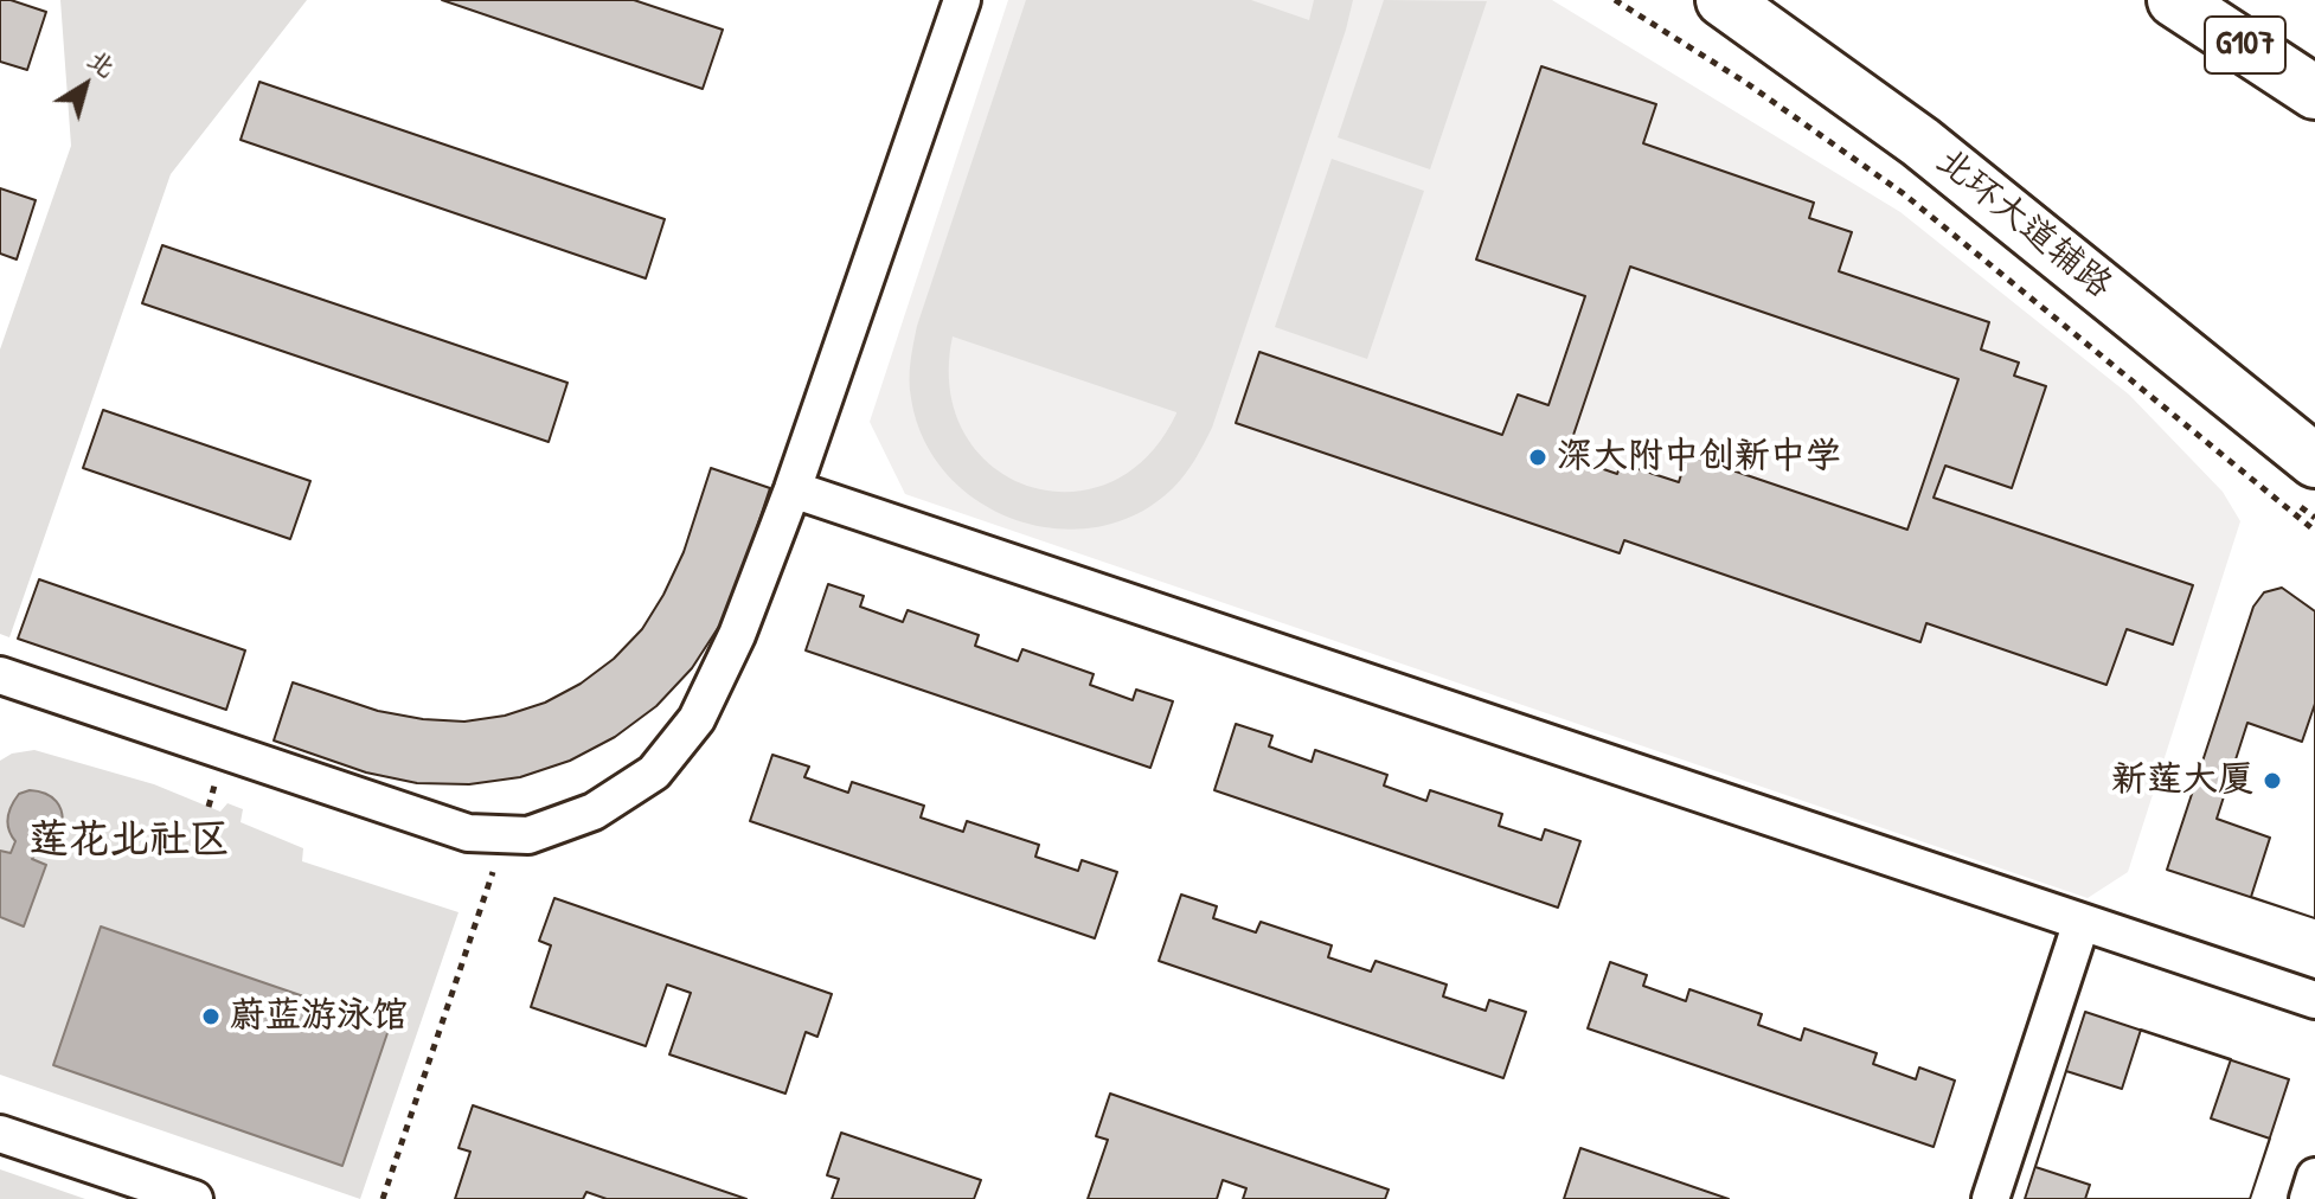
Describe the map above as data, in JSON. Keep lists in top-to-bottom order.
{
  "streets": {
    "main road": ["G107", "北环大道辅路"]
  },
  "districts": ["莲花北社区"],
  "places": ["深大附中创新中学", "新莲大厦", "蔚蓝游泳馆"],
  "north": "top right"
}
